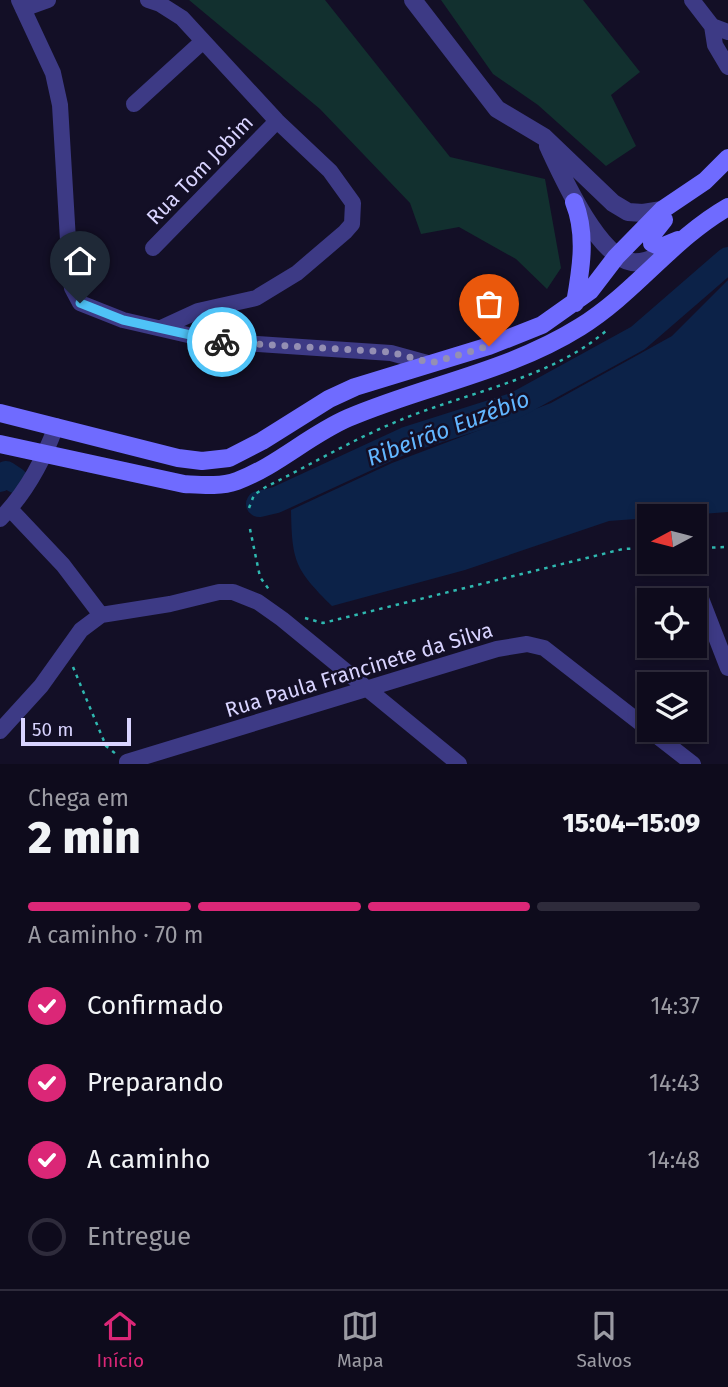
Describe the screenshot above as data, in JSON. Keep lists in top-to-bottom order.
{
  "streets": {
    "street": ["Rua Tom Jobim", "Rua Paula Francinete da Silva"]
  },
  "water": ["Ribeirão Euzébio"],
  "scale_bar": "50 m",
  "north": "left",
  "page": {
    "scale": "50 m",
    "heading": ["2 min", "Chega em", "15:04–15:09"],
    "bar": "A caminho · 70 m",
    "list": [
      ["Confirmado", "14:37"],
      ["Preparando", "14:43"],
      ["A caminho", "14:48"],
      "Entregue"
    ],
    "tabs": ["Início", "Mapa", "Salvos"]
  }
}
